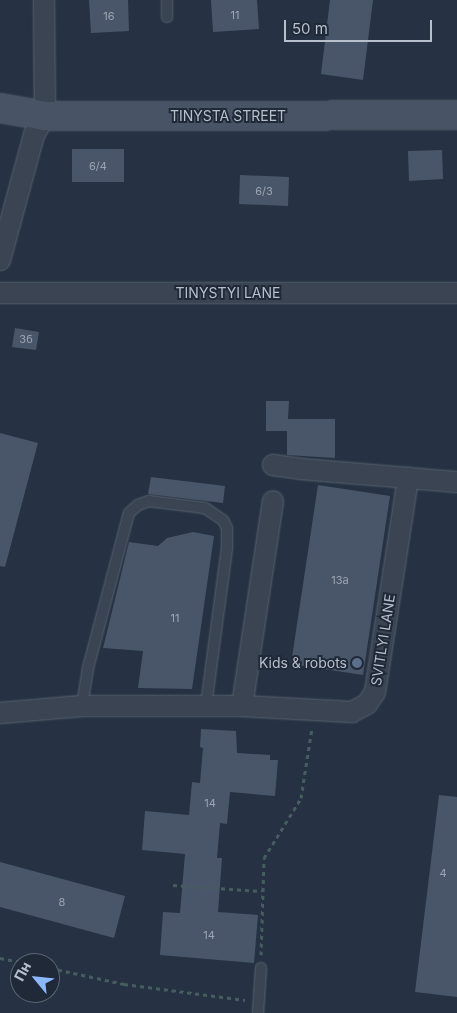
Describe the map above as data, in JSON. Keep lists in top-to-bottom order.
{
  "streets": {
    "street": ["TINYSTA STREET", "TINYSTYI LANE", "SVITLYI LANE"]
  },
  "places": ["Kids & robots"],
  "house_numbers": [
    "11",
    "16",
    "6/4",
    "6/3",
    "3б",
    "13а",
    "11",
    "14",
    "4",
    "8",
    "14"
  ],
  "scale_bar": "50 m",
  "north": "top left"
}
